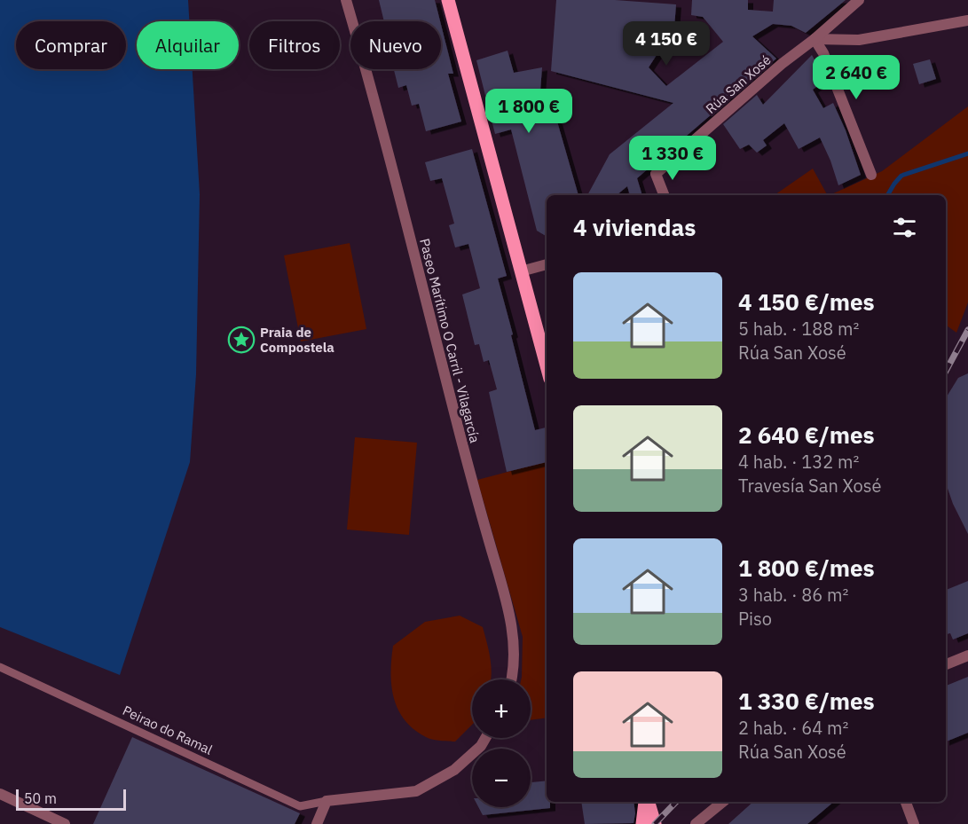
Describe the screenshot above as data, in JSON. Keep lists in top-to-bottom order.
{
  "streets": {
    "street": ["Rúa San Xosé", "Paseo Marítimo O Carril - Vilagarcía"],
    "lane": ["Peirao do Ramal"]
  },
  "places": {
    "place": ["Praia de Compostela"]
  },
  "scale_bar": "50 m",
  "page": {
    "price": [
      "4 150 €",
      "2 640 €",
      "1 800 €",
      "1 330 €"
    ],
    "chip": [
      "Comprar",
      "Alquilar",
      "Filtros",
      "Nuevo"
    ],
    "heading": "4 viviendas",
    "list": [
      {
        "name": "4 150 €/mes",
        "note": "5 hab. · 188 m² · Rúa San Xosé"
      },
      {
        "name": "2 640 €/mes",
        "note": "4 hab. · 132 m² · Travesía San Xosé"
      },
      {
        "name": "1 800 €/mes",
        "note": "3 hab. · 86 m² · Piso"
      },
      {
        "name": "1 330 €/mes",
        "note": "2 hab. · 64 m² · Rúa San Xosé"
      }
    ],
    "map_buttons": ["+", "−"],
    "scale": "50 m"
  }
}
